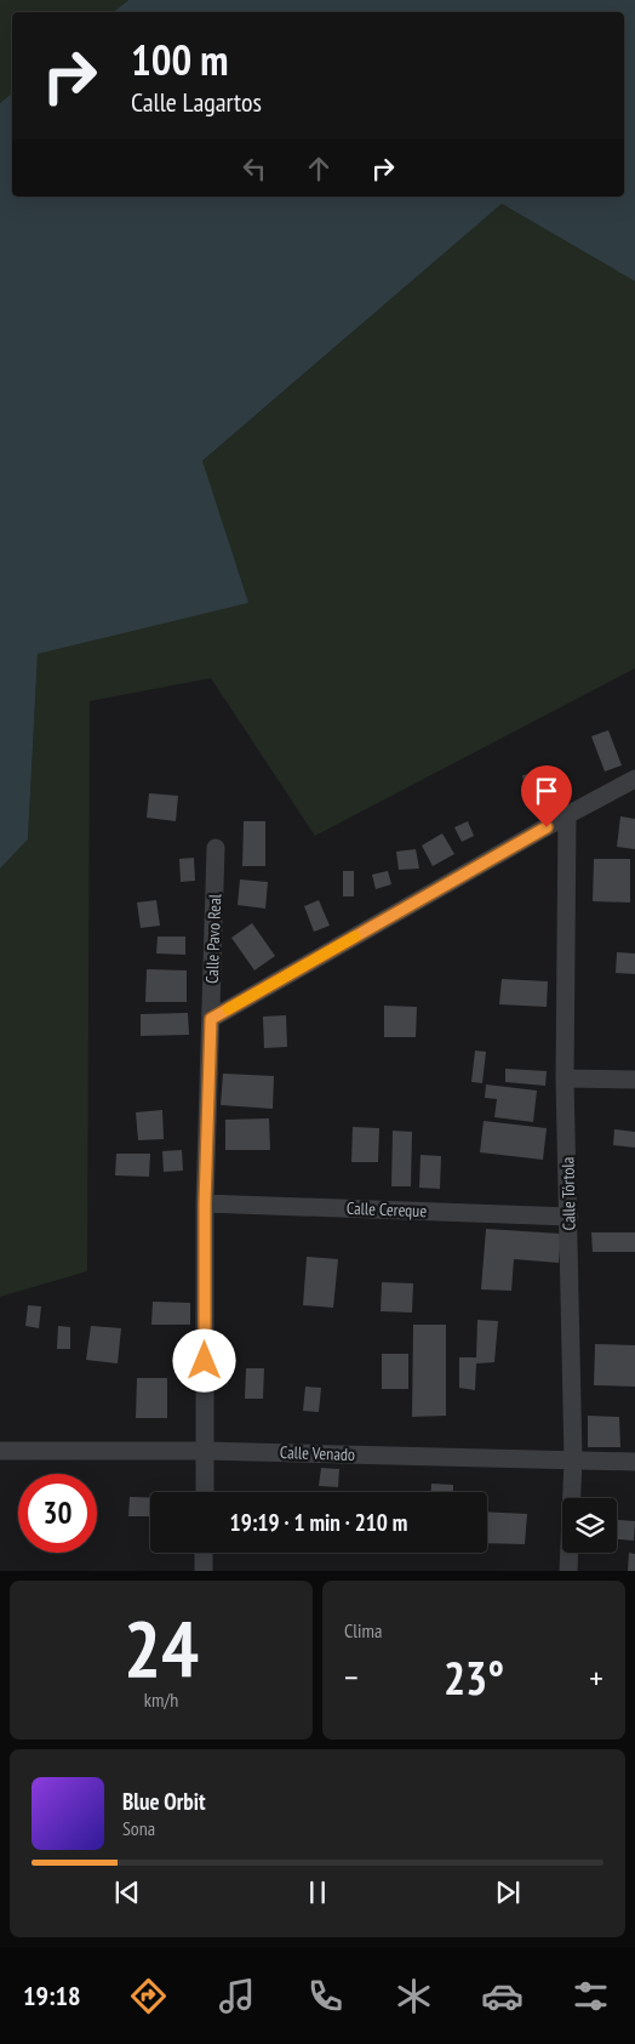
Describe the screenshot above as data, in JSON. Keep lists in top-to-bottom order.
{
  "streets": {
    "street": [
      "Calle Pavo Real",
      "Calle Tórtola",
      "Calle Cereque",
      "Calle Venado"
    ]
  },
  "crossings": [
    ["Calle Pavo Real", "Calle Cereque"],
    ["Calle Pavo Real", "Calle Venado"],
    ["Calle Tórtola", "Calle Cereque"],
    ["Calle Tórtola", "Calle Venado"]
  ],
  "page": {
    "turn": ["100 m", "Calle Lagartos"],
    "limit": "30",
    "trip": "19:19 · 1 min · 210 m",
    "tile": [
      ["24", "km/h"],
      "Clima"
    ],
    "heat": ["−", "23°", "+"],
    "song": ["Blue Orbit", "Sona"],
    "tabs": "19:18"
  }
}
